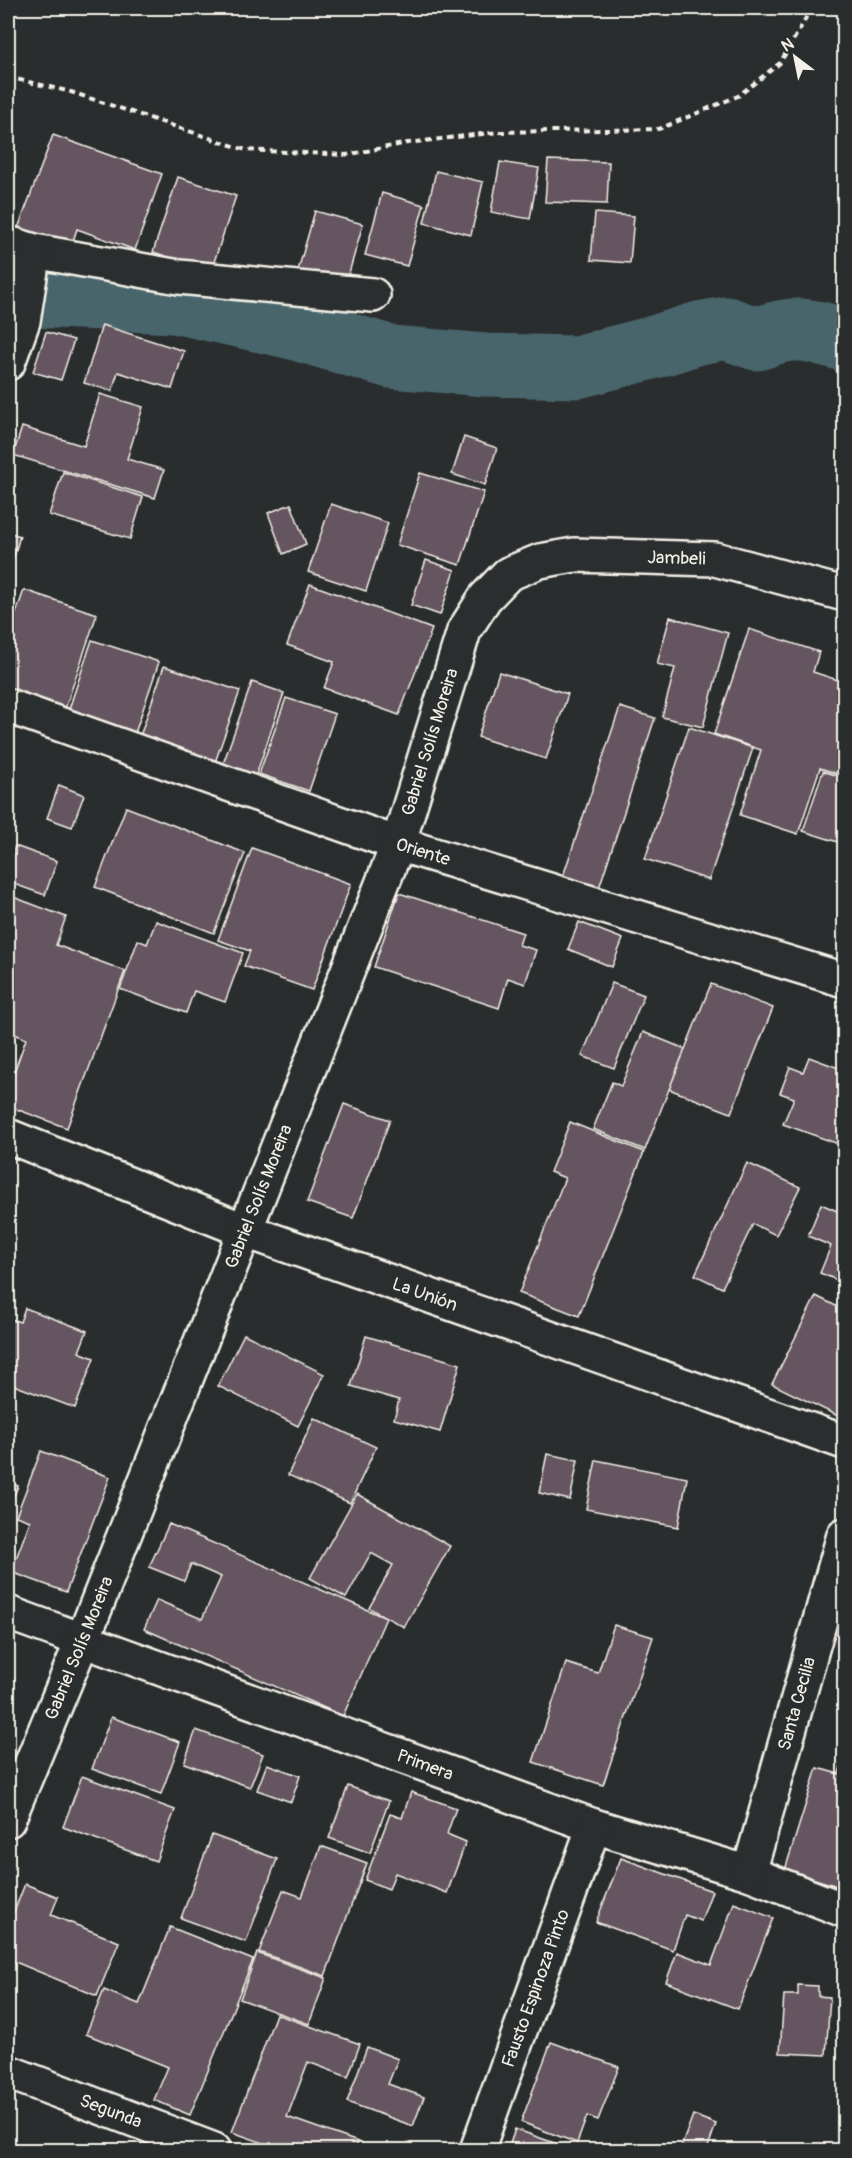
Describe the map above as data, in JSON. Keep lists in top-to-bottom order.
{
  "streets": {
    "street": [
      "Jambeli",
      "Gabriel Solís Moreira",
      "Oriente",
      "La Unión",
      "Santa Cecilia",
      "Primera",
      "Fausto Espinoza Pinto",
      "Segunda"
    ]
  },
  "crossings": [
    ["Jambeli", "Gabriel Solís Moreira"],
    ["Gabriel Solís Moreira", "Oriente"],
    ["Gabriel Solís Moreira", "La Unión"],
    ["Gabriel Solís Moreira", "Primera"],
    ["Santa Cecilia", "Primera"],
    ["Primera", "Fausto Espinoza Pinto"]
  ],
  "north": "top left"
}
